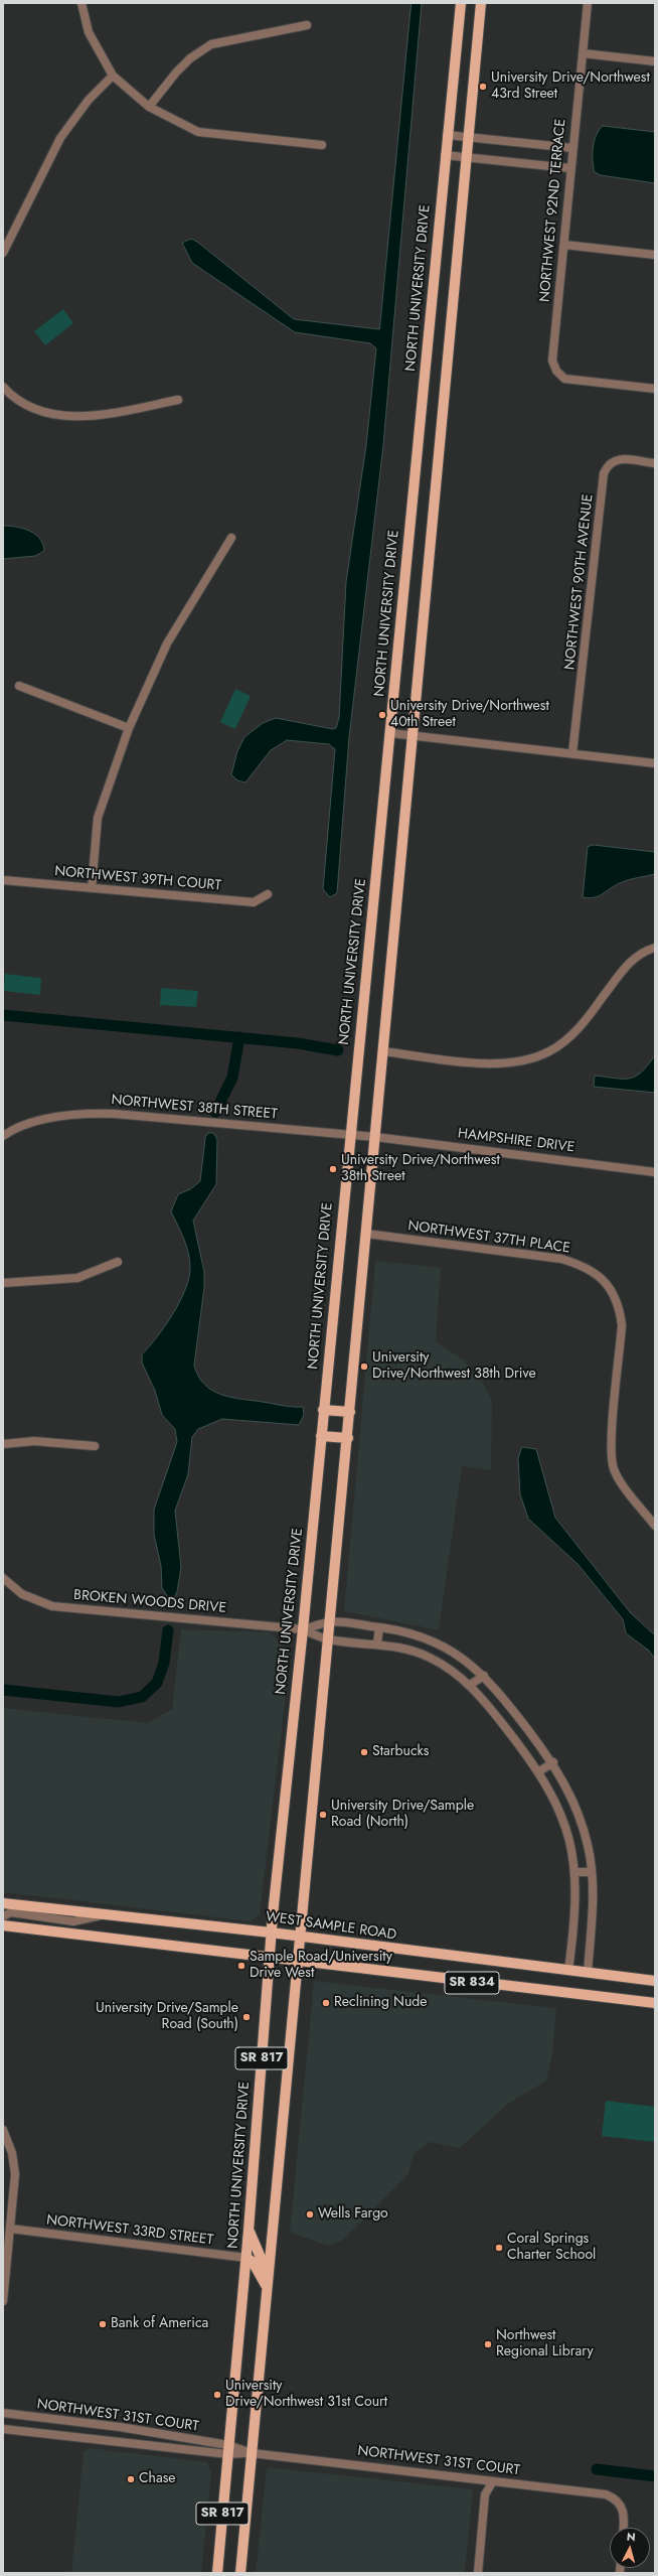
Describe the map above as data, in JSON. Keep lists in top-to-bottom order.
{
  "streets": {
    "main road": [
      "NORTH UNIVERSITY DRIVE",
      "WEST SAMPLE ROAD",
      "SR 834",
      "SR 817"
    ],
    "street": [
      "NORTHWEST 92ND TERRACE",
      "NORTHWEST 90TH AVENUE",
      "NORTHWEST 39TH COURT",
      "NORTHWEST 38TH STREET",
      "HAMPSHIRE DRIVE",
      "NORTHWEST 37TH PLACE",
      "BROKEN WOODS DRIVE",
      "NORTHWEST 33RD STREET",
      "NORTHWEST 31ST COURT"
    ]
  },
  "crossings": [
    ["NORTH UNIVERSITY DRIVE", "NORTHWEST 38TH STREET"],
    ["NORTH UNIVERSITY DRIVE", "BROKEN WOODS DRIVE"],
    ["NORTH UNIVERSITY DRIVE", "WEST SAMPLE ROAD"],
    ["NORTH UNIVERSITY DRIVE", "NORTHWEST 33RD STREET"],
    ["NORTH UNIVERSITY DRIVE", "NORTHWEST 31ST COURT"],
    ["NORTHWEST 38TH STREET", "HAMPSHIRE DRIVE"],
    ["BROKEN WOODS DRIVE", "WEST SAMPLE ROAD"],
    ["SR 834", "SR 817"],
    ["SR 817", "NORTHWEST 31ST COURT"]
  ],
  "places": [
    "University Drive/Northwest 43rd Street",
    "University Drive/Northwest 40th Street",
    "University Drive/Northwest 38th Street",
    "University Drive/Northwest 38th Drive",
    "Starbucks",
    "University Drive/Sample Road (North)",
    "Sample Road/University Drive West",
    "Reclining Nude",
    "University Drive/Sample Road (South)",
    "Wells Fargo",
    "Coral Springs Charter School",
    "Bank of America",
    "Northwest Regional Library",
    "University Drive/Northwest 31st Court",
    "Chase"
  ],
  "north": "top"
}
